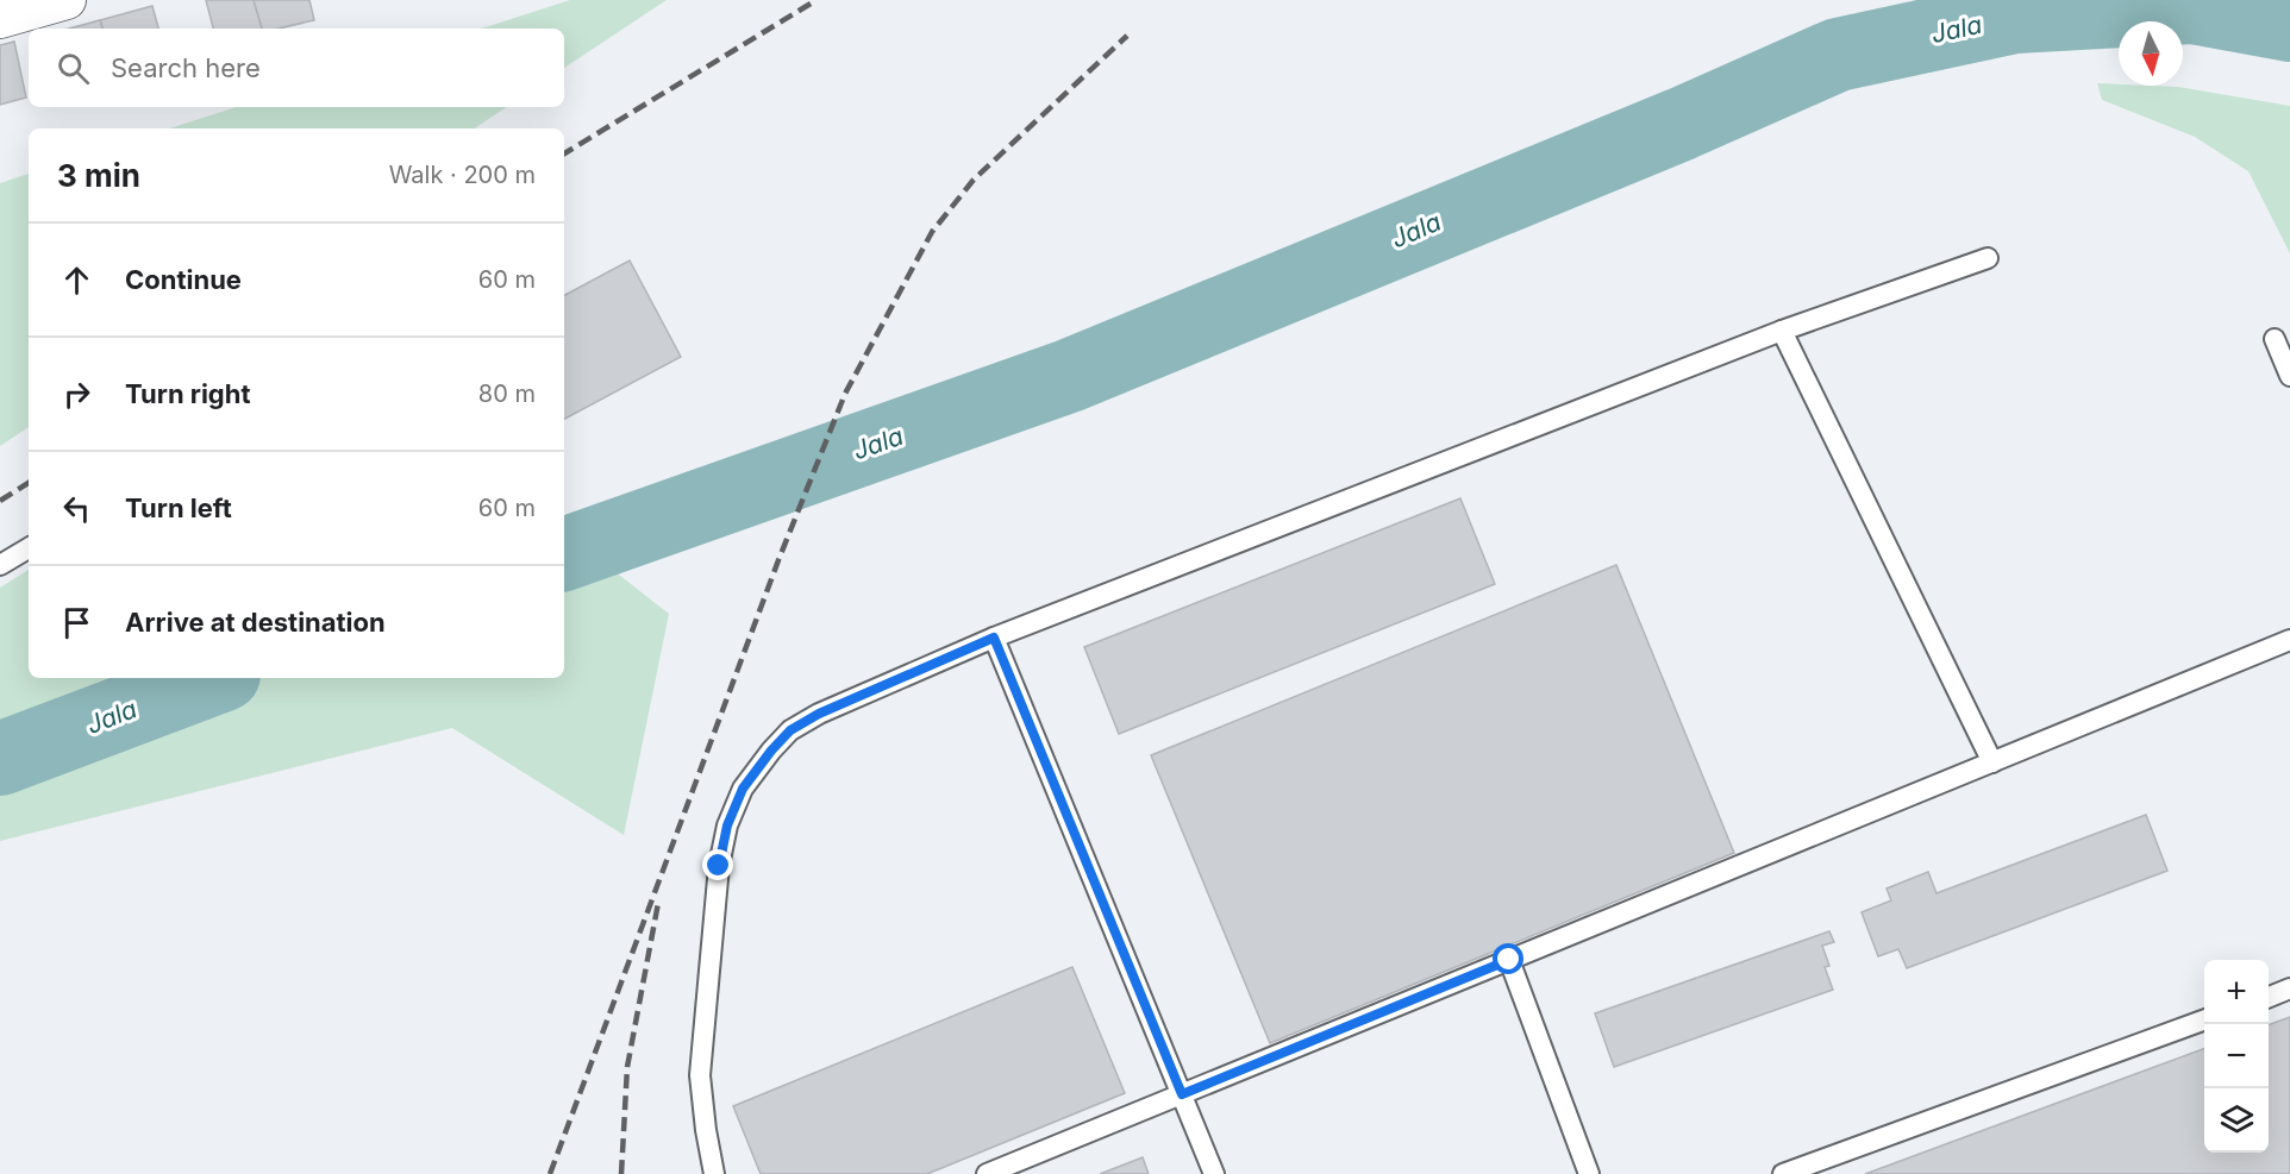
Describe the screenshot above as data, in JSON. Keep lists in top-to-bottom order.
{
  "water": ["Jala"],
  "north": "bottom",
  "page": {
    "search": "Search here",
    "heading": ["3 min", "Walk · 200 m"],
    "list": [
      ["Continue", "60 m"],
      ["Turn right", "80 m"],
      ["Turn left", "60 m"],
      "Arrive at destination"
    ],
    "map_buttons": ["+", "−"]
  }
}
